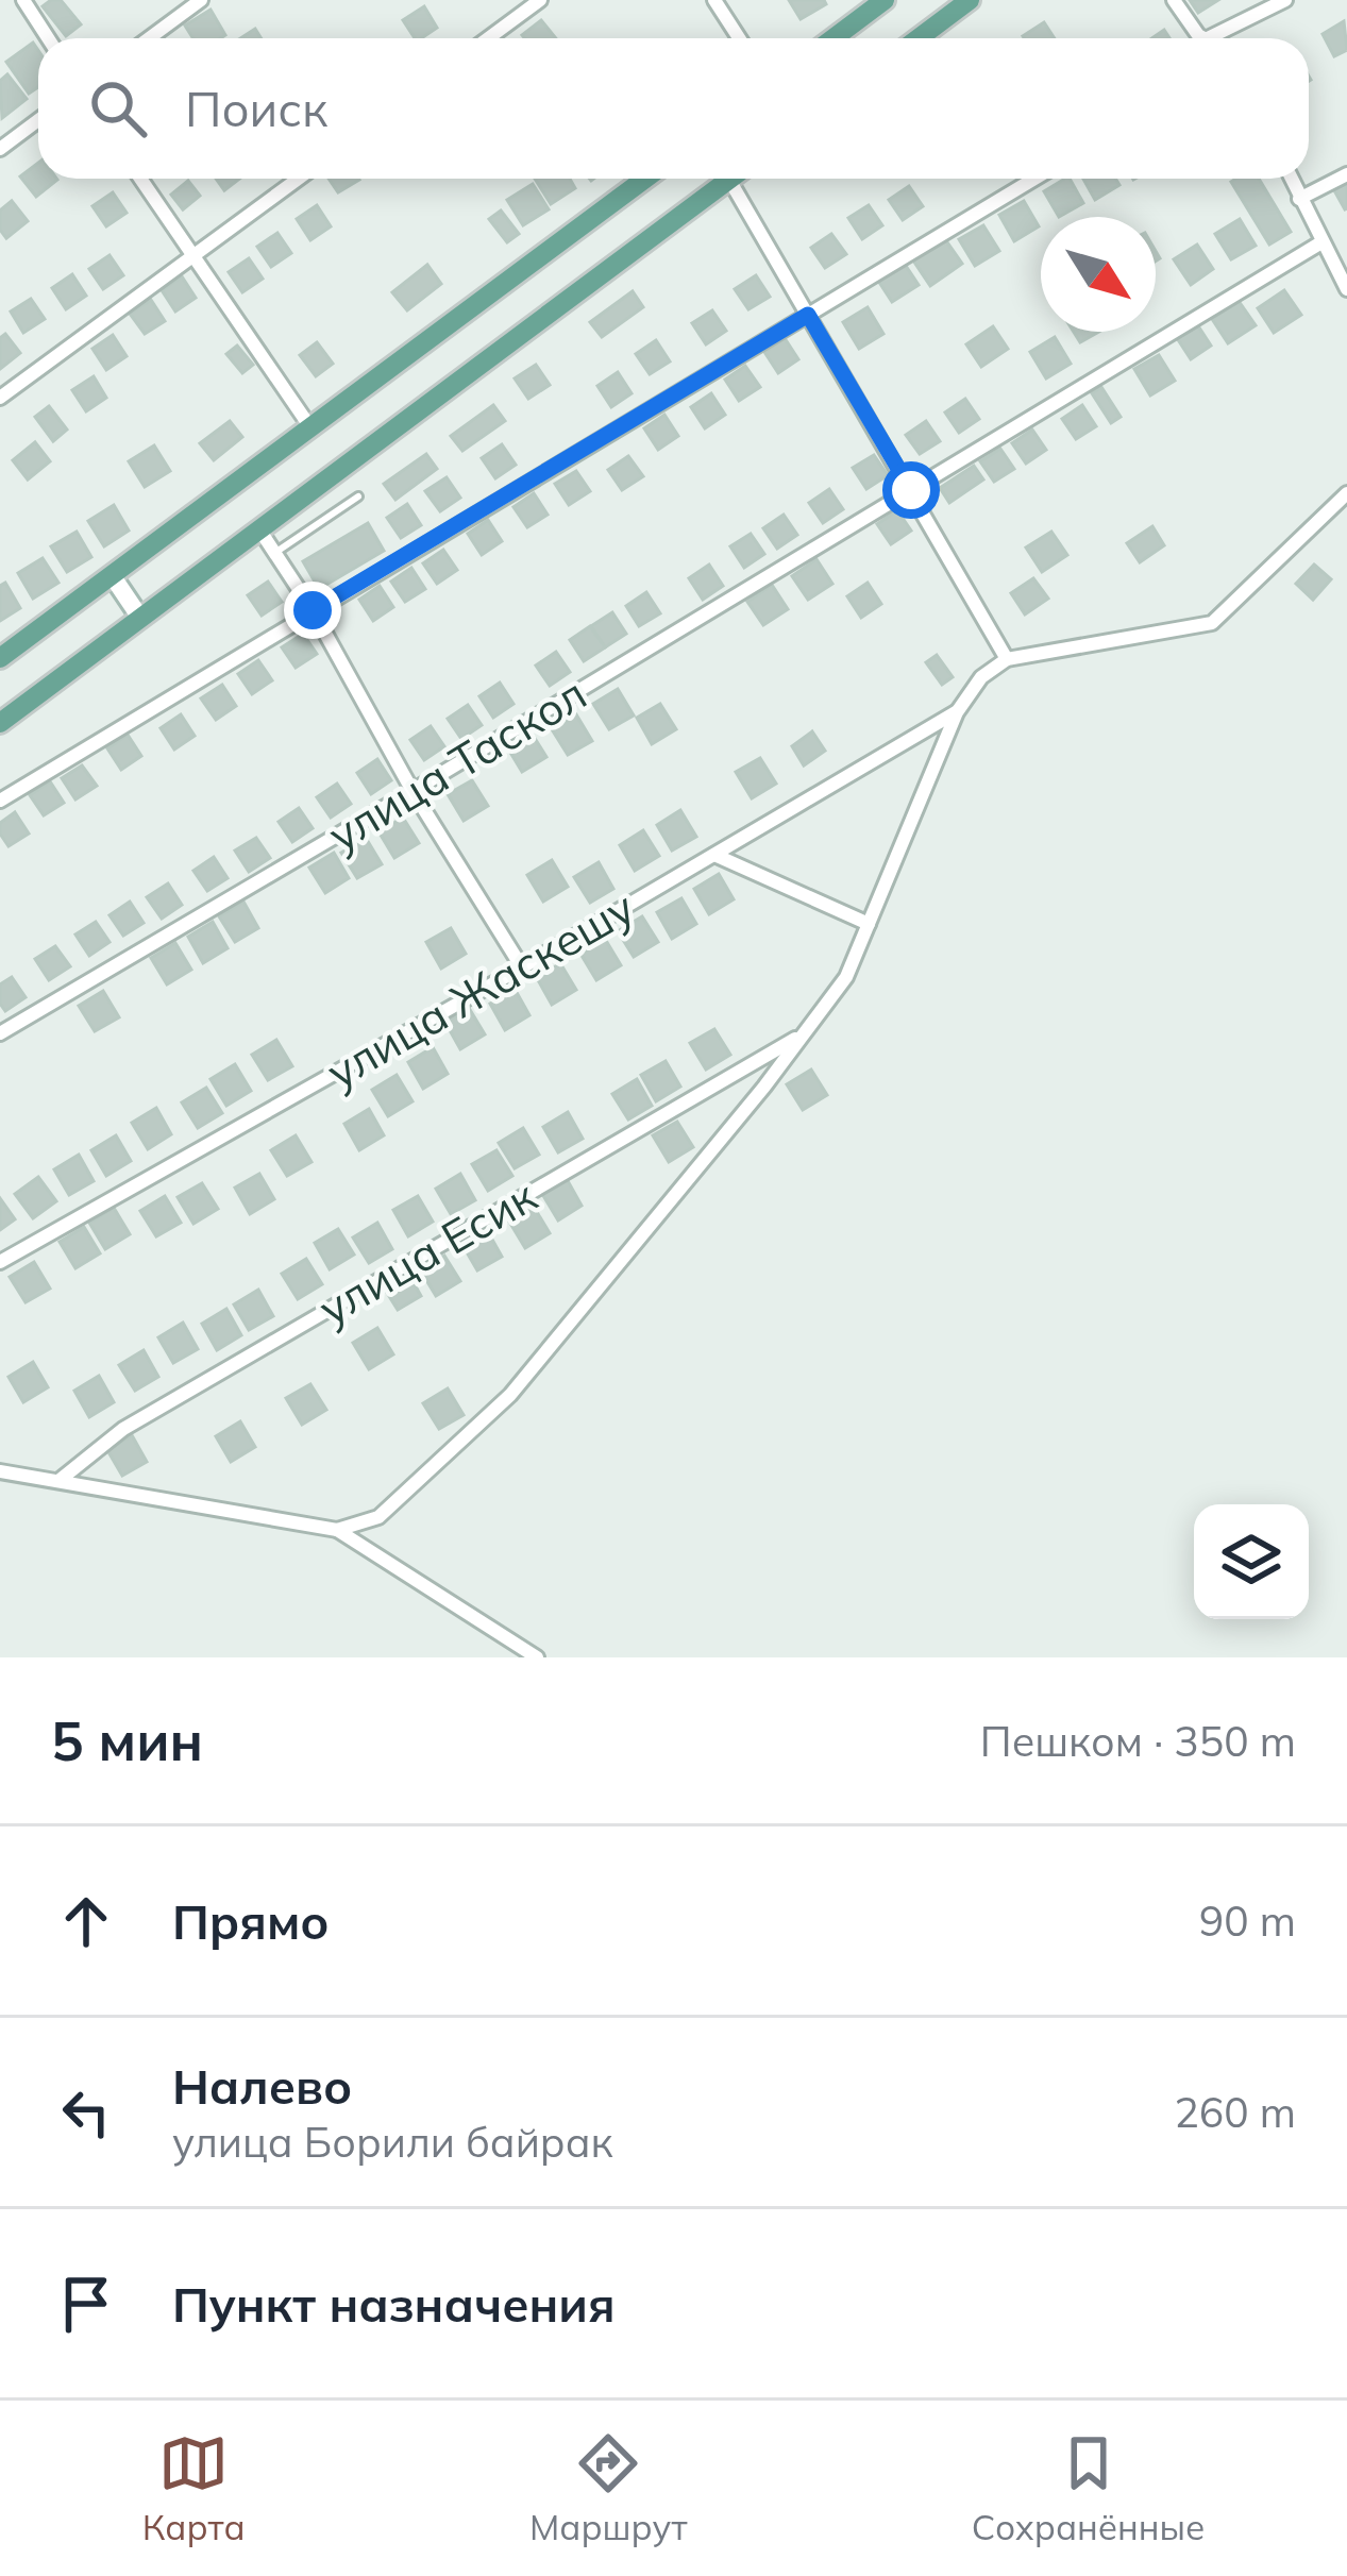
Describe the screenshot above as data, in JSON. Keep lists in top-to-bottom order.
{
  "streets": {
    "street": ["улица Таскол", "улица Жаскешу", "улица Есик"]
  },
  "north": "bottom right",
  "page": {
    "search": "Поиск",
    "heading": ["5 мин", "Пешком · 350 m"],
    "list": [
      ["Прямо", "90 m"],
      ["Налево", "улица Борили байрак", "260 m"],
      "Пункт назначения"
    ],
    "nav": ["Карта", "Маршрут", "Сохранённые"]
  }
}
